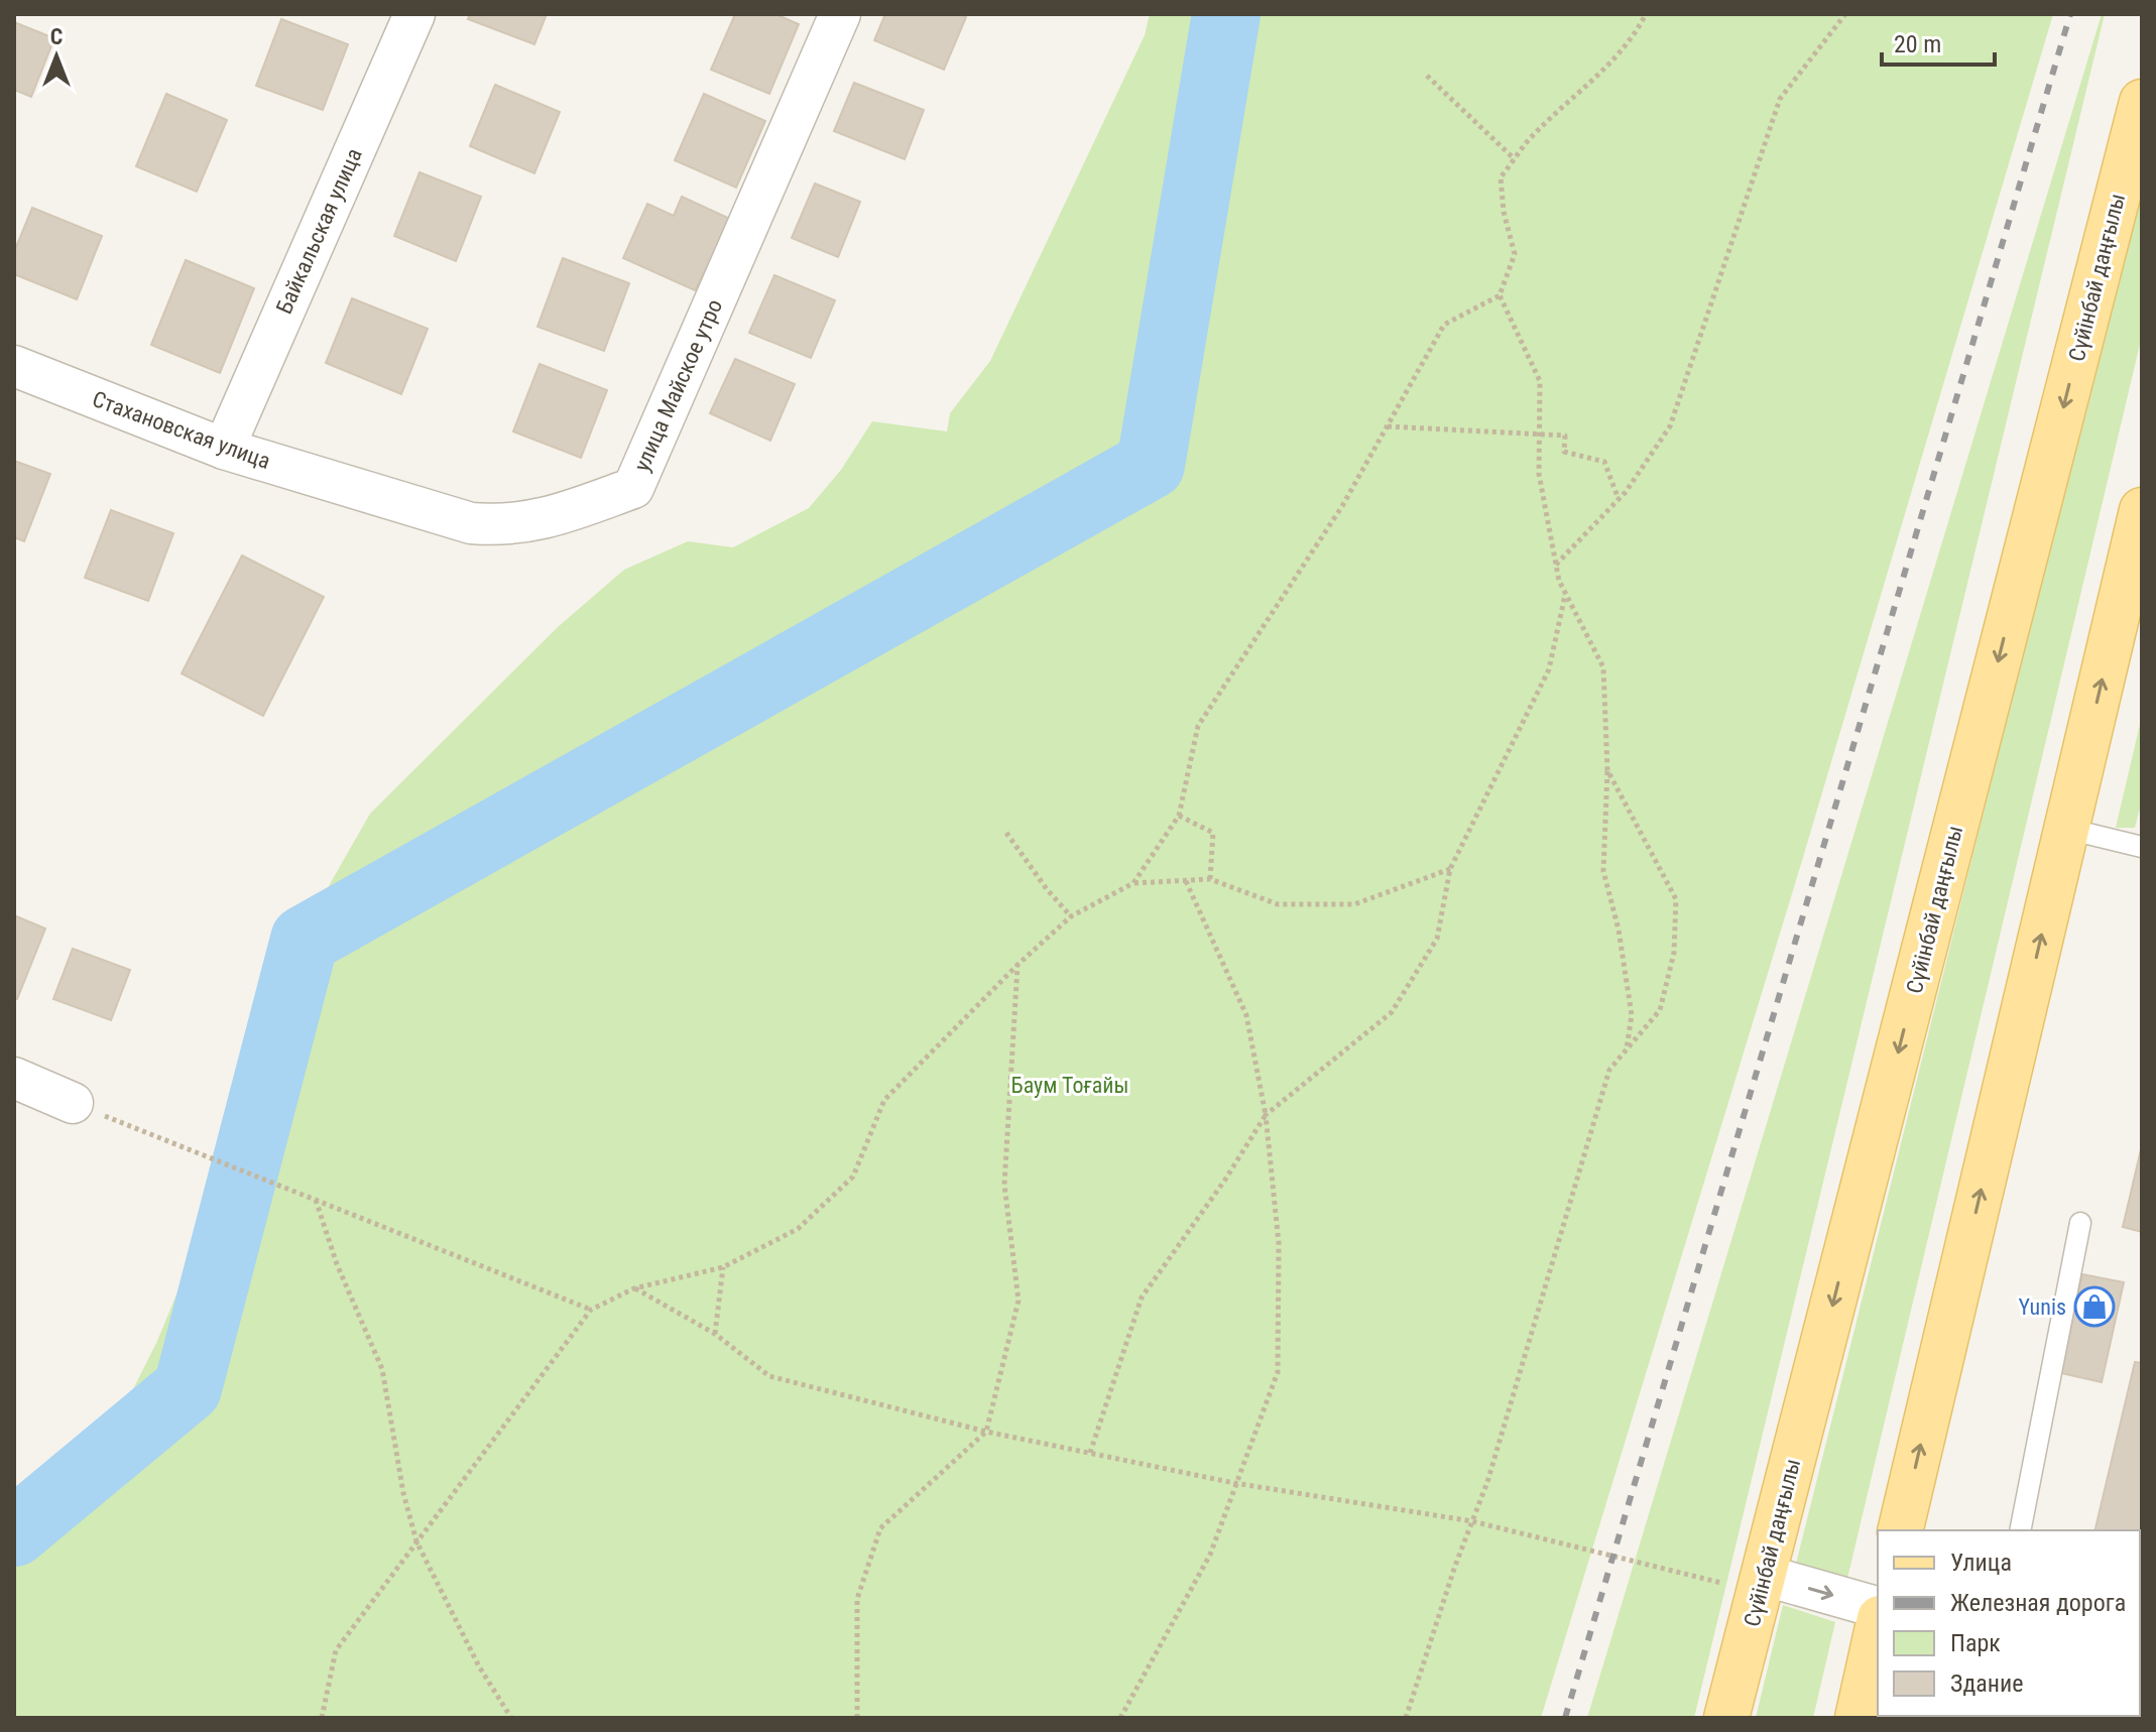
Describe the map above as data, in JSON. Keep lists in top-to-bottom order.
{
  "streets": {
    "main road": ["Сүйінбай даңғылы"],
    "street": ["Байкальская улица", "улица Майское утро", "Стахановская улица"]
  },
  "crossings": [
    ["Байкальская улица", "Стахановская улица"],
    ["улица Майское утро", "Стахановская улица"]
  ],
  "parks": ["Баум Тоғайы"],
  "places": {
    "shop": ["Yunis"]
  },
  "legend": [
    "Улица",
    "Железная дорога",
    "Парк",
    "Здание"
  ],
  "scale_bar": "20 m",
  "north": "top"
}
